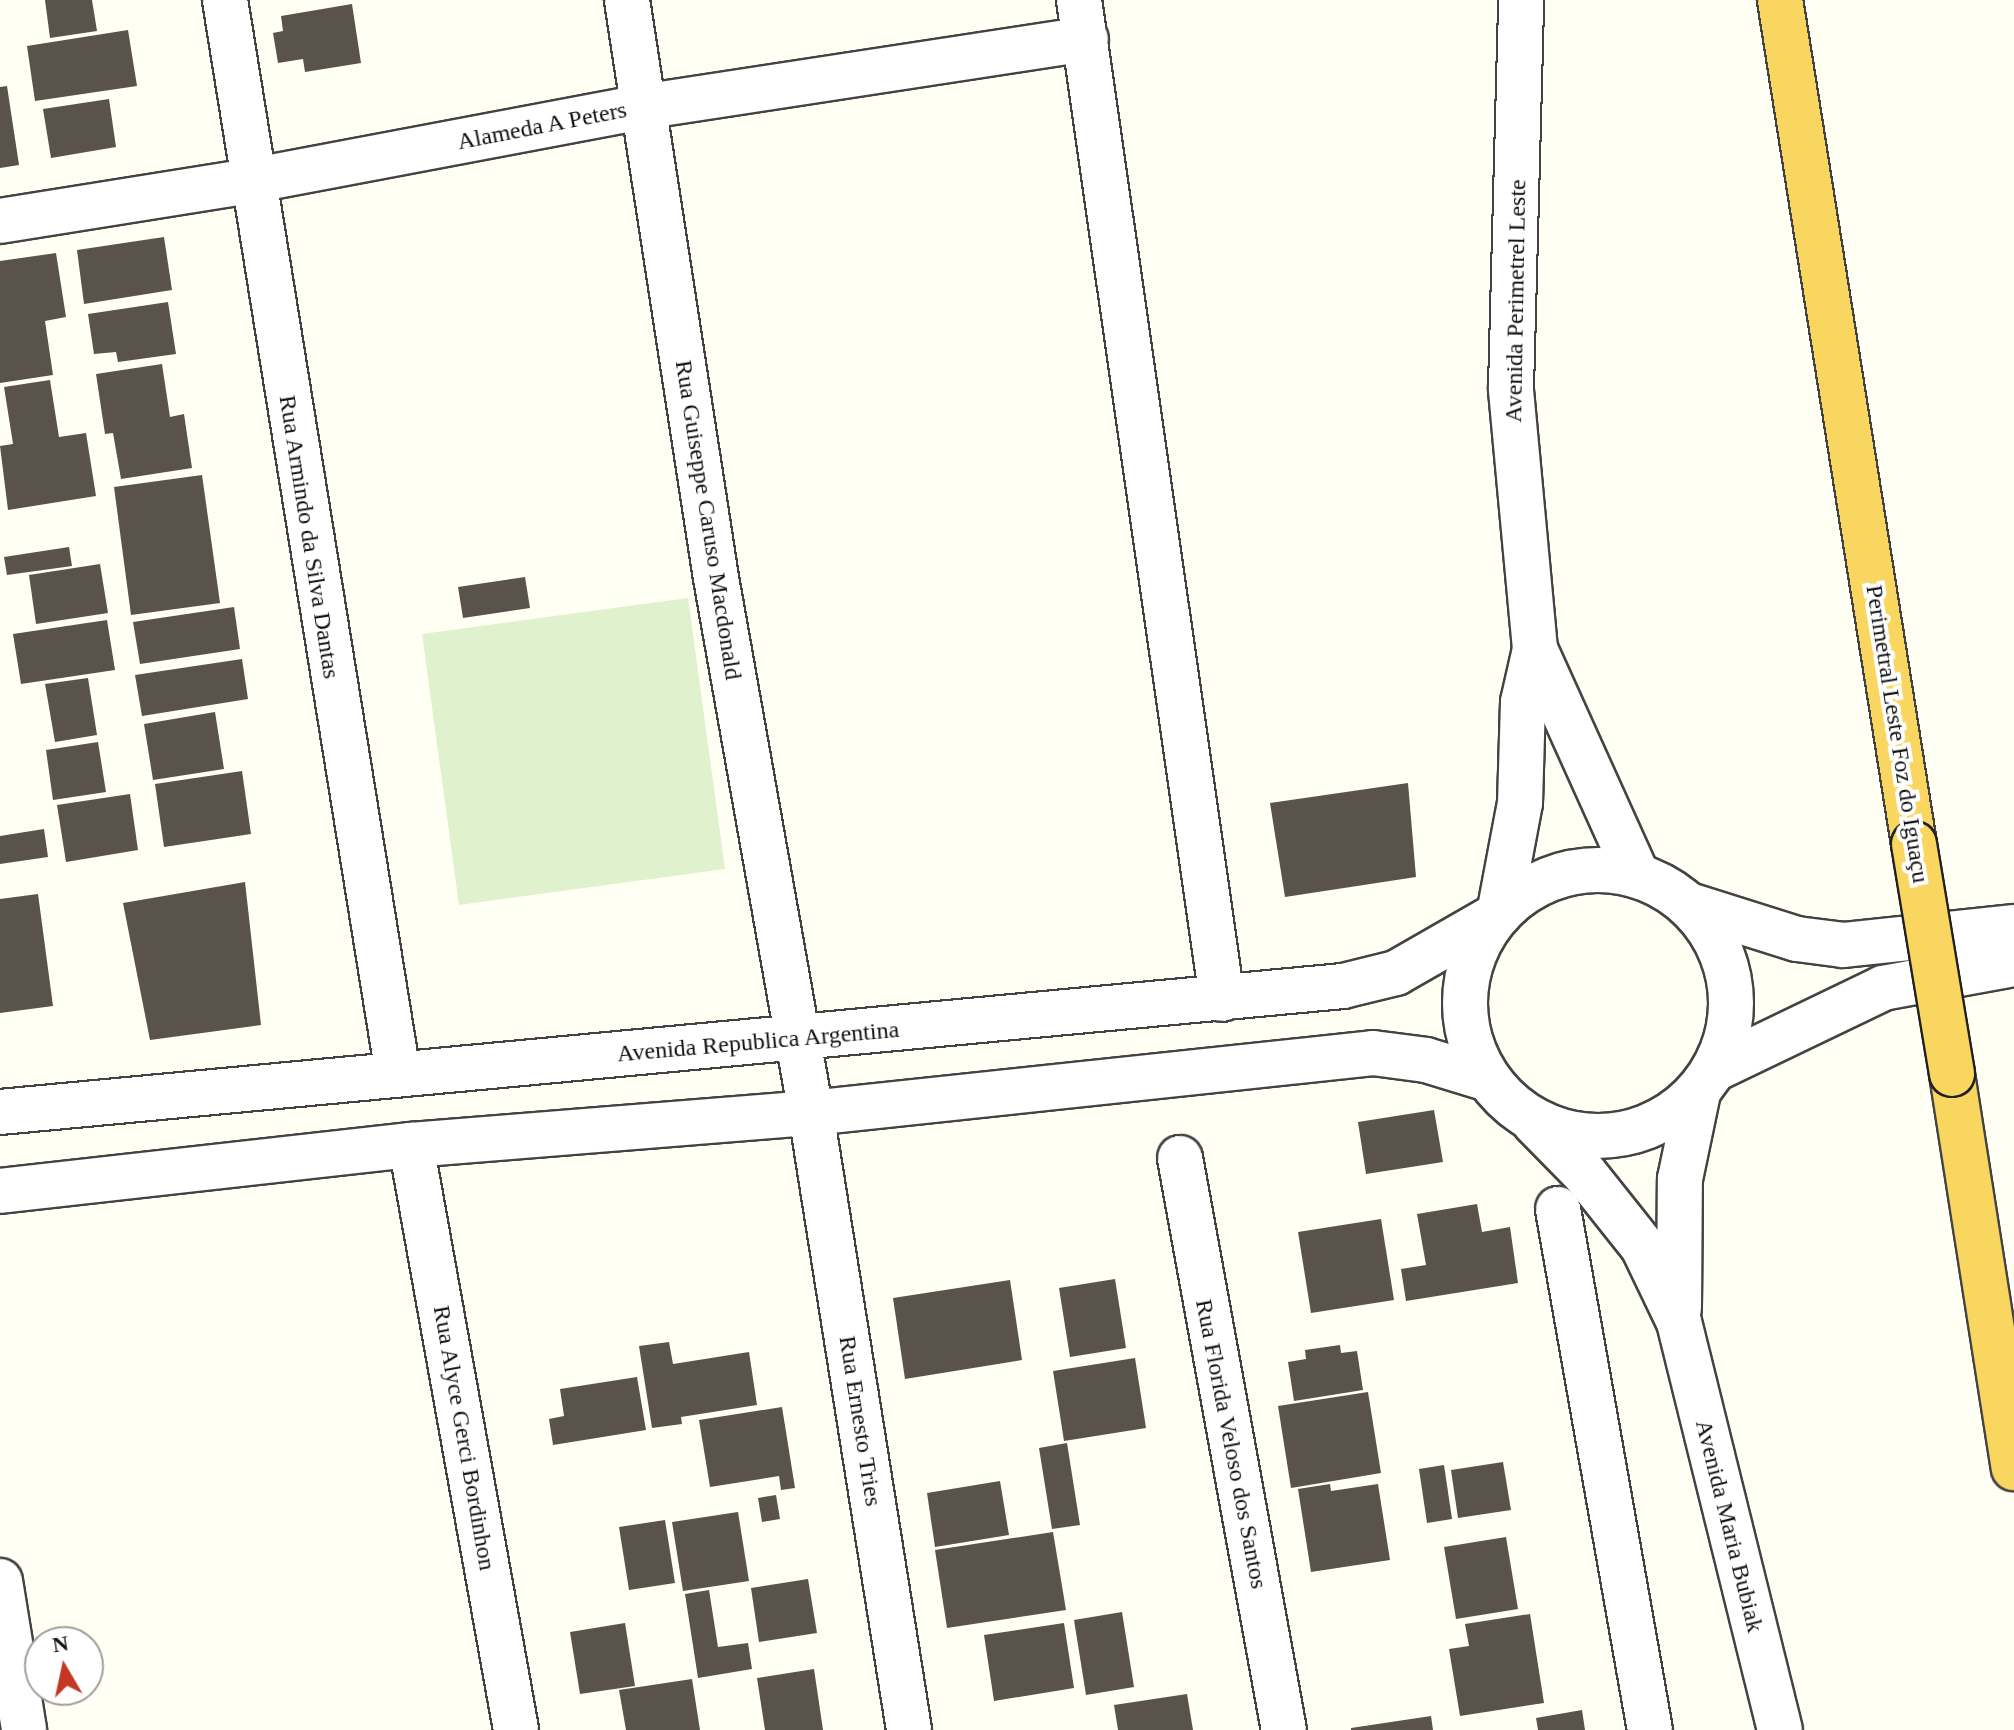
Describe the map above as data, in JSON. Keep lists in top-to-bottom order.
{
  "streets": {
    "highway": ["Perimetral Leste Foz do Iguaçu"],
    "street": [
      "Alameda A Peters",
      "Avenida Perimetrel Leste",
      "Rua Guiseppe Caruso Macdonald",
      "Rua Armindo da Silva Dantas",
      "Avenida Republica Argentina",
      "Rua Ernesto Tries",
      "Rua Alyce Gerci Bordinhon",
      "Rua Florida Veloso dos Santos",
      "Avenida Maria Bubiak"
    ]
  },
  "crossings": [
    ["Alameda A Peters", "Rua Guiseppe Caruso Macdonald"],
    ["Alameda A Peters", "Rua Armindo da Silva Dantas"],
    ["Avenida Perimetrel Leste", "Avenida Republica Argentina"],
    ["Avenida Perimetrel Leste", "Avenida Maria Bubiak"],
    ["Rua Guiseppe Caruso Macdonald", "Avenida Republica Argentina"],
    ["Rua Guiseppe Caruso Macdonald", "Rua Ernesto Tries"],
    ["Rua Armindo da Silva Dantas", "Avenida Republica Argentina"],
    ["Avenida Republica Argentina", "Avenida Maria Bubiak"]
  ],
  "north": "top"
}
